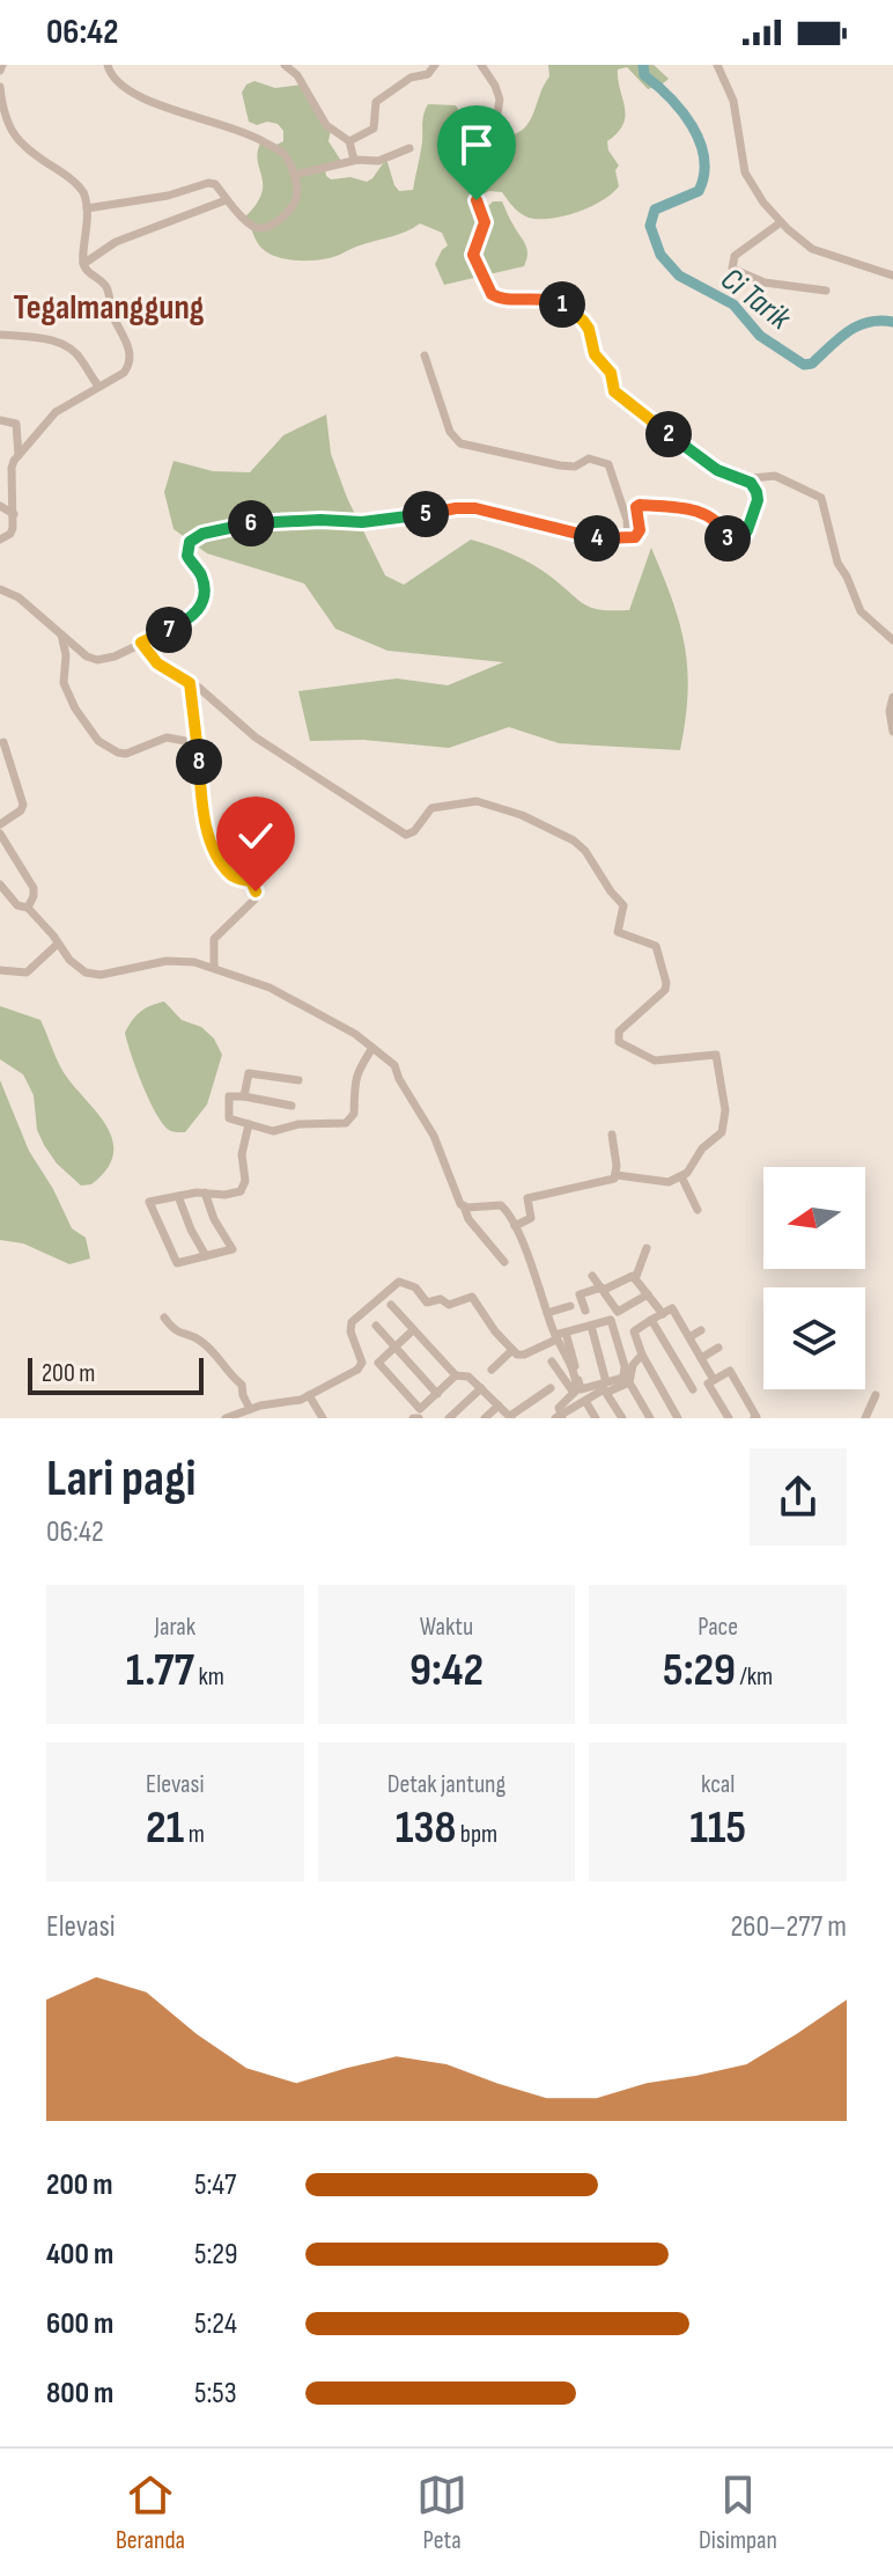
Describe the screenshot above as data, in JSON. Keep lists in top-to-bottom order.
{
  "districts": ["Tegalmanggung"],
  "water": ["Ci Tarik"],
  "scale_bar": "200 m",
  "north": "left",
  "page": {
    "status": "06:42",
    "pins": [
      "1",
      "2",
      "5",
      "6",
      "3",
      "4",
      "7",
      "8"
    ],
    "scale": "200 m",
    "heading": ["Lari pagi", "06:42"],
    "stats": [
      ["Jarak", "1.77 km"],
      ["Waktu", "9:42"],
      ["Pace", "5:29 /km"],
      ["Elevasi", "21 m"],
      ["Detak jantung", "138 bpm"],
      ["kcal", "115"]
    ],
    "chart": ["Elevasi", "260–277 m"],
    "list": [
      {
        "name": "200 m",
        "note": "5:47"
      },
      {
        "name": "400 m",
        "note": "5:29"
      },
      {
        "name": "600 m",
        "note": "5:24"
      },
      {
        "name": "800 m",
        "note": "5:53"
      }
    ],
    "tabs": ["Beranda", "Peta", "Disimpan"]
  }
}
